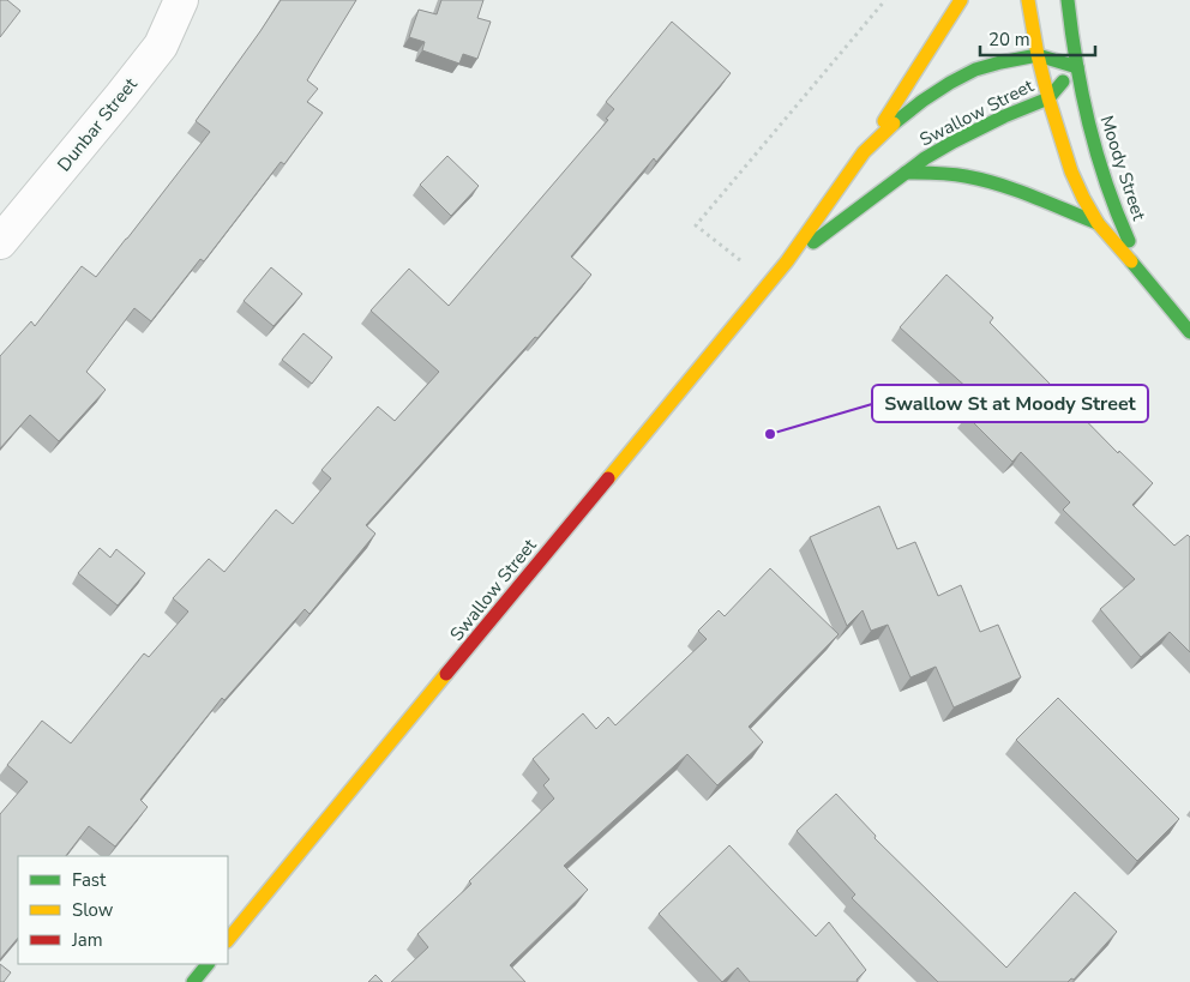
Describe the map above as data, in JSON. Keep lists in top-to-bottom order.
{
  "streets": {
    "street": ["Swallow Street", "Dunbar Street", "Moody Street"]
  },
  "crossings": [
    ["Swallow Street", "Moody Street"]
  ],
  "places": ["Swallow St at Moody Street"],
  "legend": ["Fast", "Slow", "Jam"],
  "scale_bar": "20 m"
}
